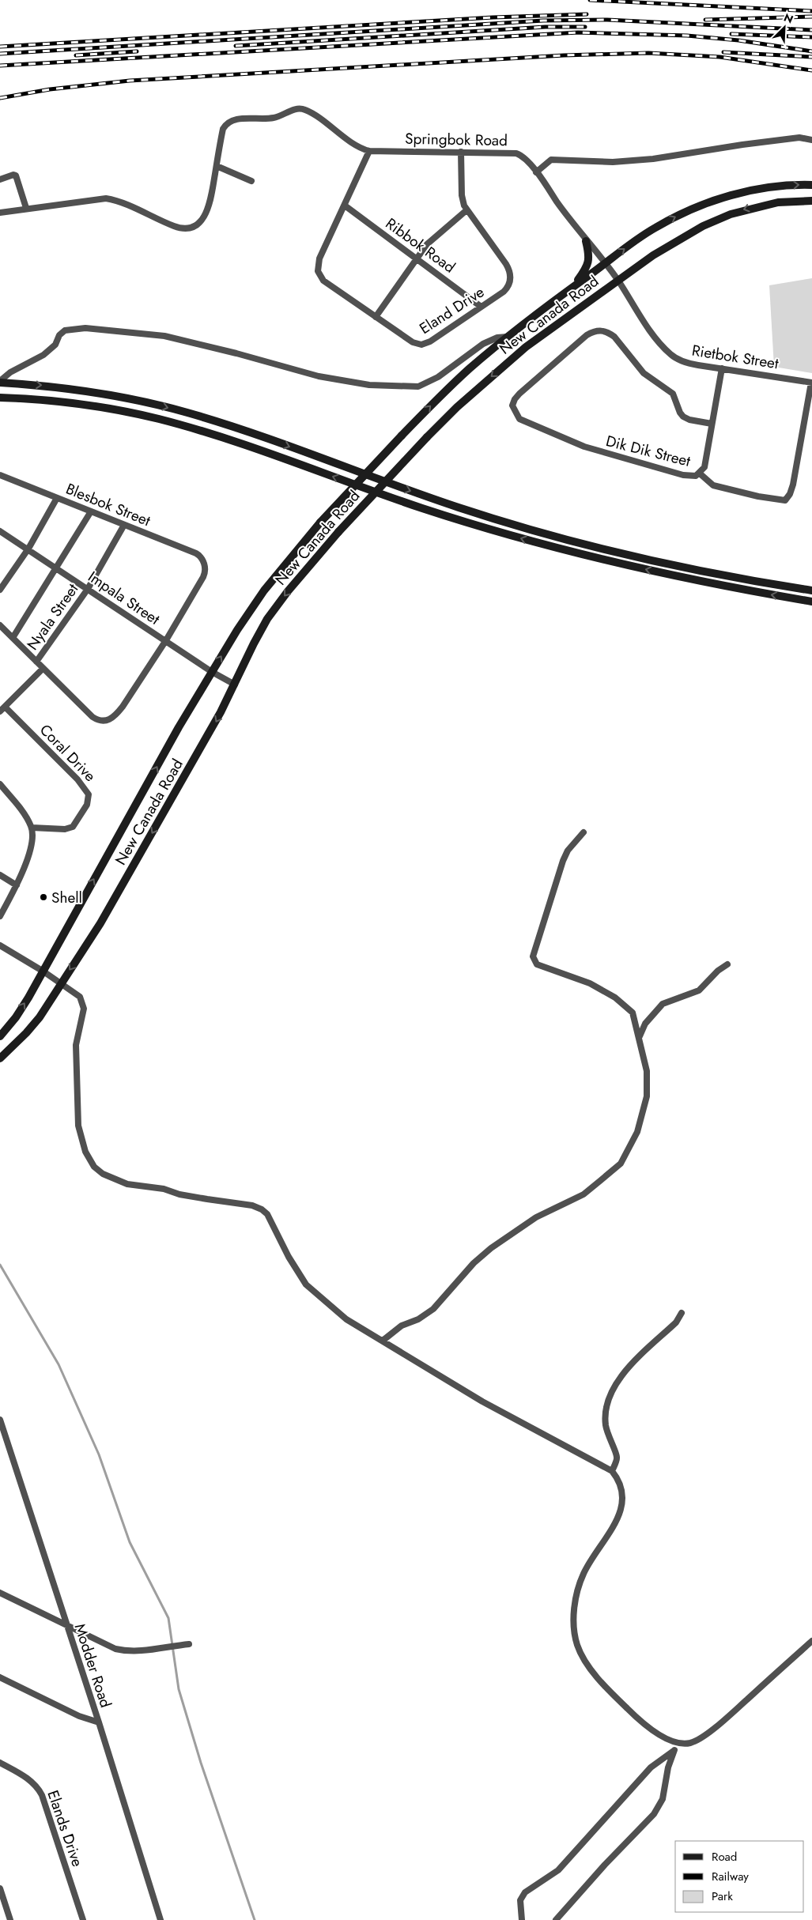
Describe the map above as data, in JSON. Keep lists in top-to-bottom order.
{
  "streets": {
    "main road": ["New Canada Road"],
    "street": [
      "Springbok Road",
      "Ribbok Road",
      "Eland Drive",
      "Rietbok Street",
      "Dik Dik Street",
      "Blesbok Street",
      "Impala Street",
      "Nyala Street",
      "Coral Drive",
      "Modder Road",
      "Elands Drive"
    ]
  },
  "crossings": [
    ["Springbok Road", "Eland Drive"],
    ["Springbok Road", "New Canada Road"],
    ["Springbok Road", "Rietbok Street"],
    ["Ribbok Road", "Eland Drive"],
    ["New Canada Road", "Rietbok Street"],
    ["New Canada Road", "Impala Street"],
    ["Blesbok Street", "Impala Street"],
    ["Blesbok Street", "Nyala Street"],
    ["Impala Street", "Nyala Street"]
  ],
  "places": ["Shell"],
  "legend": ["Road", "Railway", "Park"],
  "north": "top right"
}
